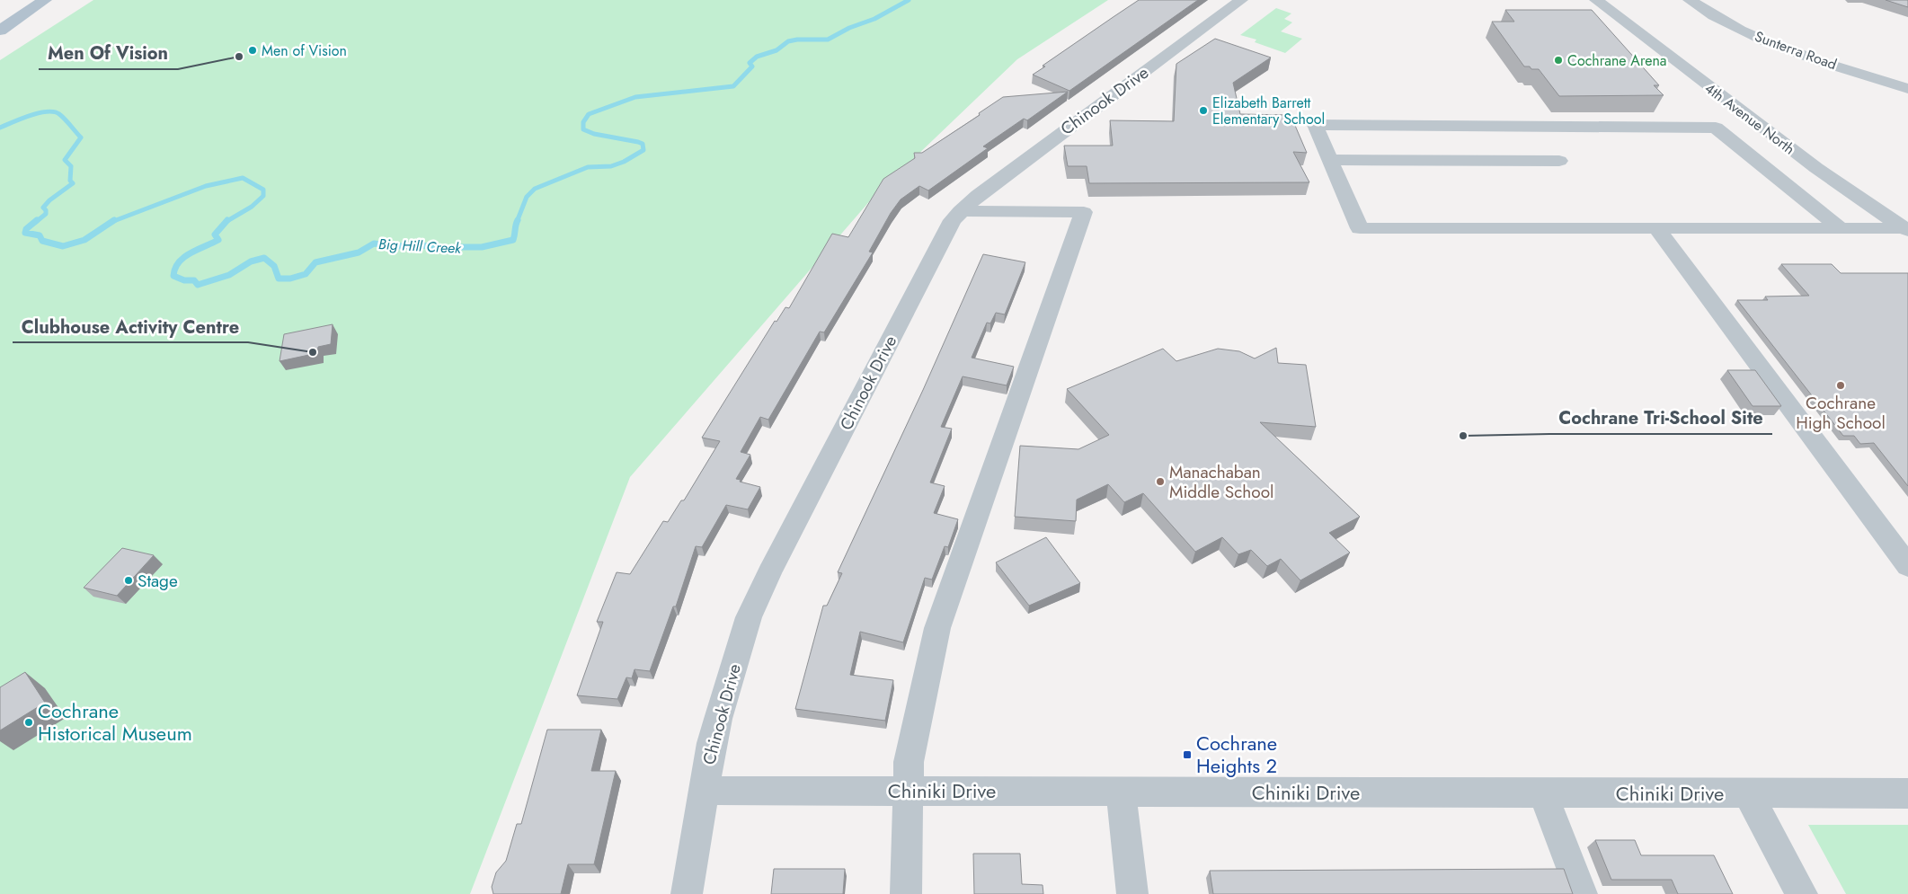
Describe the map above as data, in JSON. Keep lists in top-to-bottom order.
{
  "streets": {
    "street": [
      "Sunterra Road",
      "Chinook Drive",
      "4th Avenue North",
      "Chiniki Drive"
    ]
  },
  "crossings": [
    ["Chinook Drive", "Chiniki Drive"]
  ],
  "water": ["Big Hill Creek"],
  "places": {
    "other": [
      "Men of Vision",
      "Men Of Vision",
      "Cochrane Arena",
      "Elizabeth Barrett Elementary School",
      "Clubhouse Activity Centre",
      "Cochrane High School",
      "Cochrane Tri-School Site",
      "Manachaban Middle School",
      "Stage",
      "Cochrane Historical Museum"
    ],
    "transit": ["Cochrane Heights 2"]
  }
}
